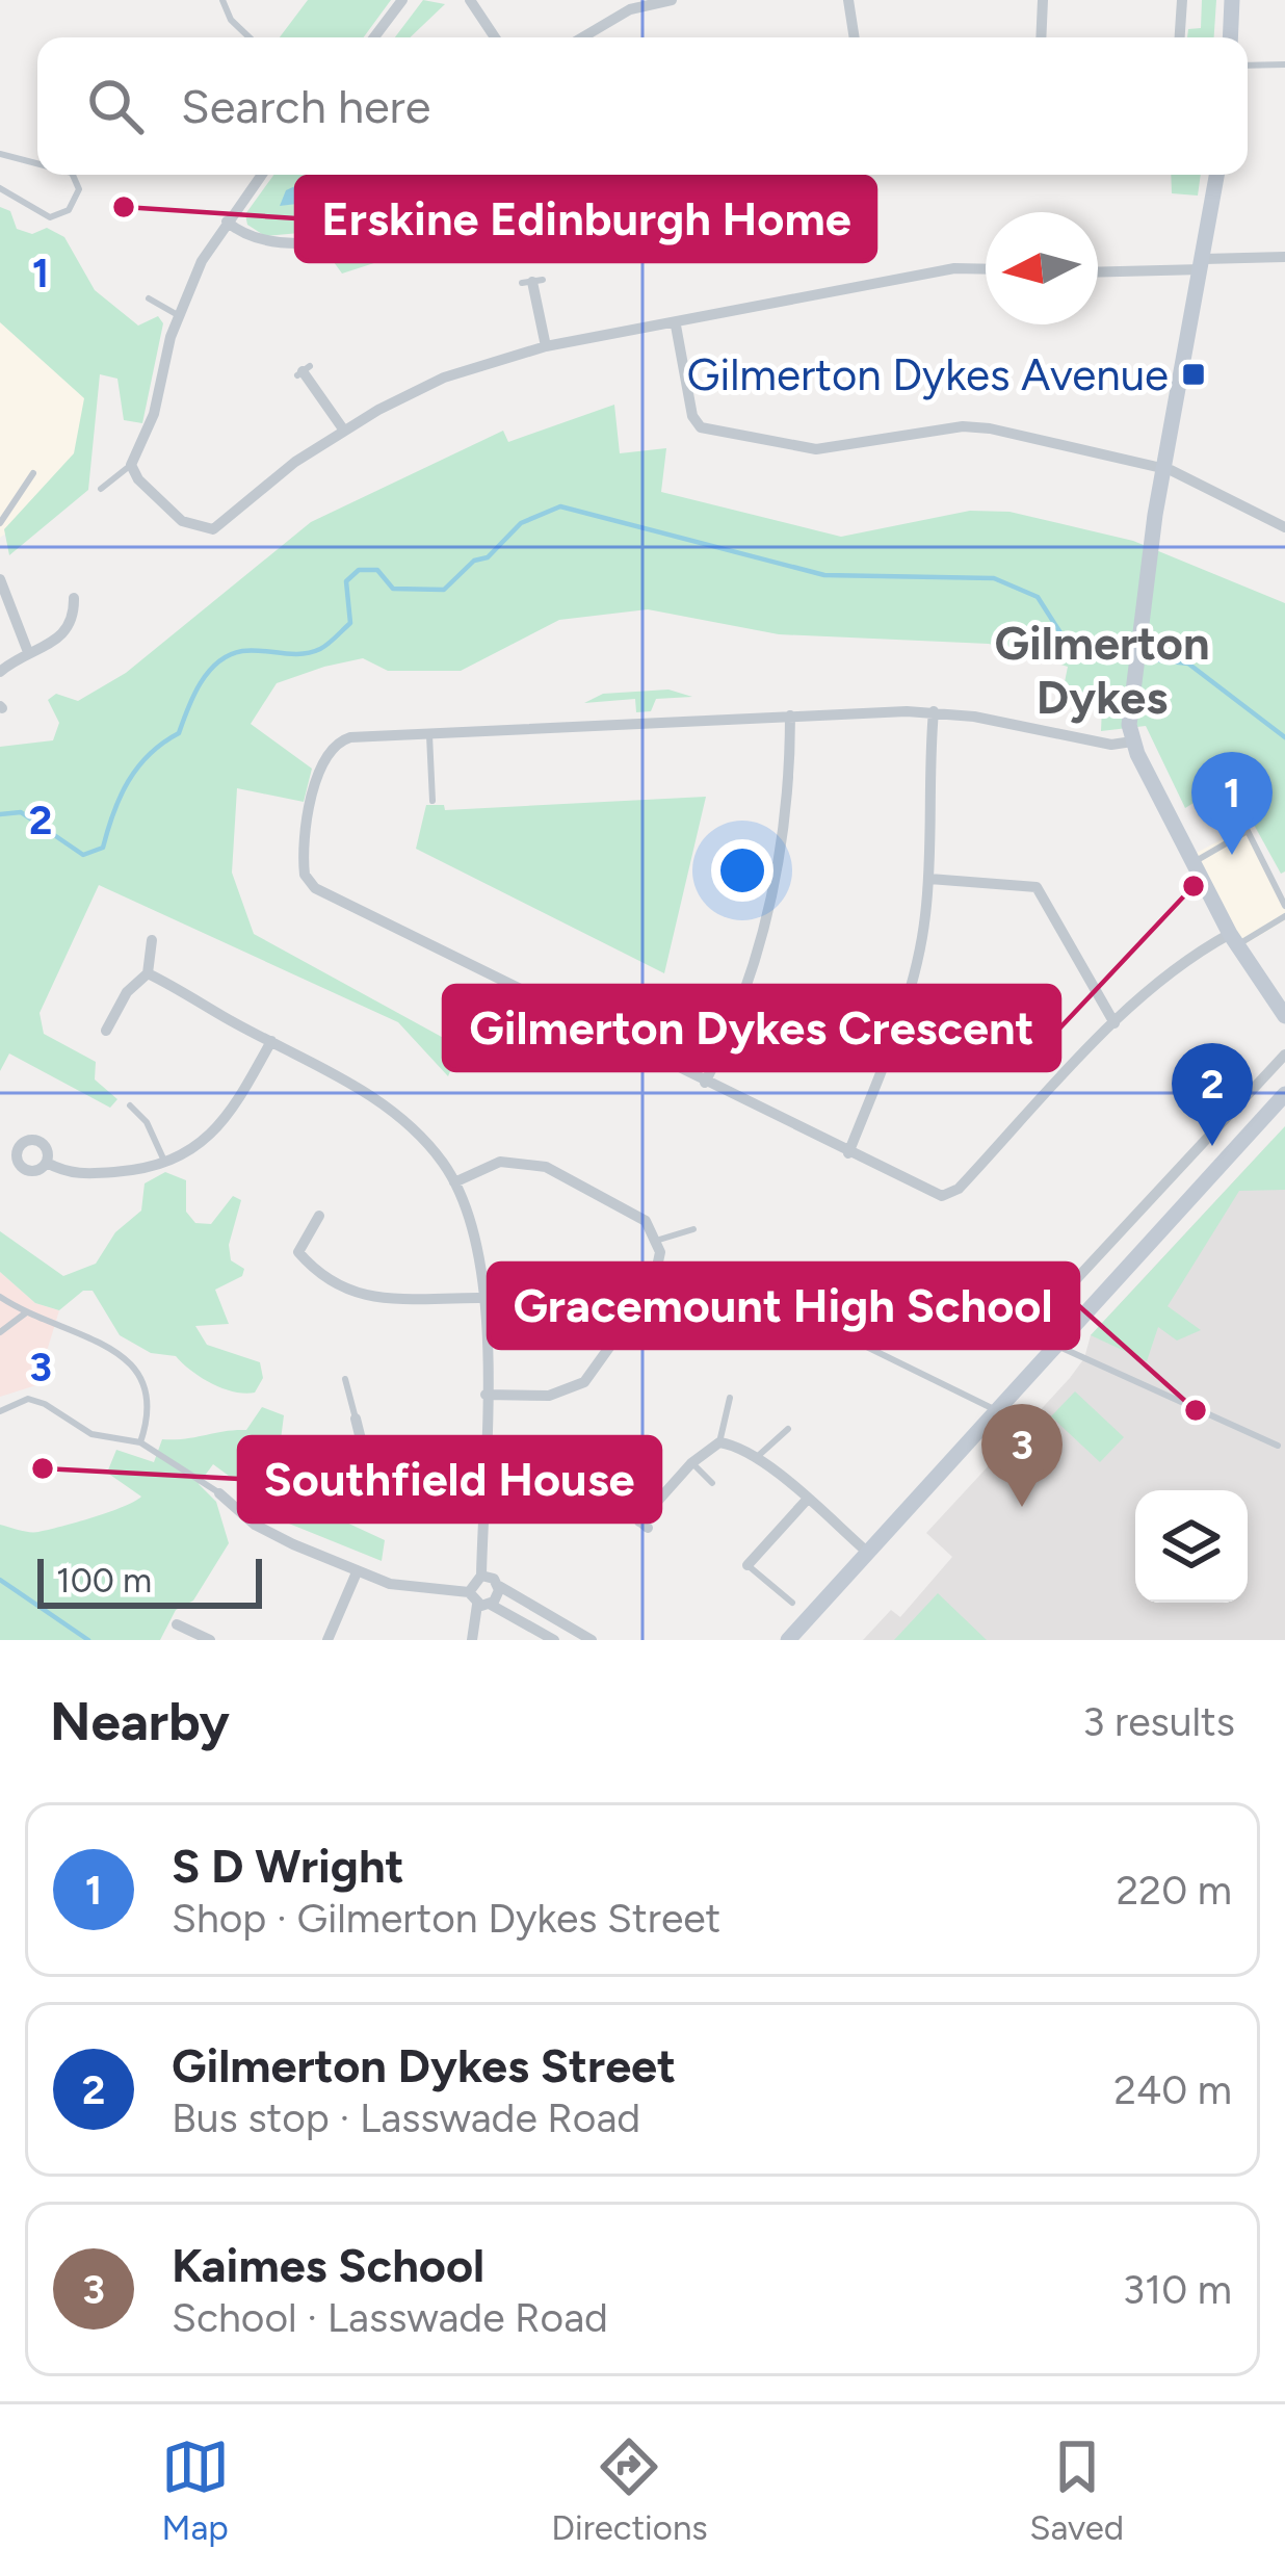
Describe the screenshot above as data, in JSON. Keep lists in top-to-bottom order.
{
  "districts": ["Gilmerton Dykes"],
  "places": {
    "other": [
      "Erskine Edinburgh Home",
      "Gilmerton Dykes Crescent",
      "Gracemount High School",
      "Southfield House"
    ],
    "transit": ["Gilmerton Dykes Avenue"]
  },
  "scale_bar": "100 m",
  "north": "left",
  "page": {
    "search": "Search here",
    "pins": ["1", "2", "3"],
    "scale": "100 m",
    "heading": ["Nearby", "3 results"],
    "list": [
      {
        "mark": "1",
        "name": "S D Wright",
        "note": "Shop · Gilmerton Dykes Street",
        "value": "220 m"
      },
      {
        "mark": "2",
        "name": "Gilmerton Dykes Street",
        "note": "Bus stop · Lasswade Road",
        "value": "240 m"
      },
      {
        "mark": "3",
        "name": "Kaimes School",
        "note": "School · Lasswade Road",
        "value": "310 m"
      }
    ],
    "nav": ["Map", "Directions", "Saved"]
  },
  "grid": {
    "rows": ["1", "2", "3"]
  }
}
